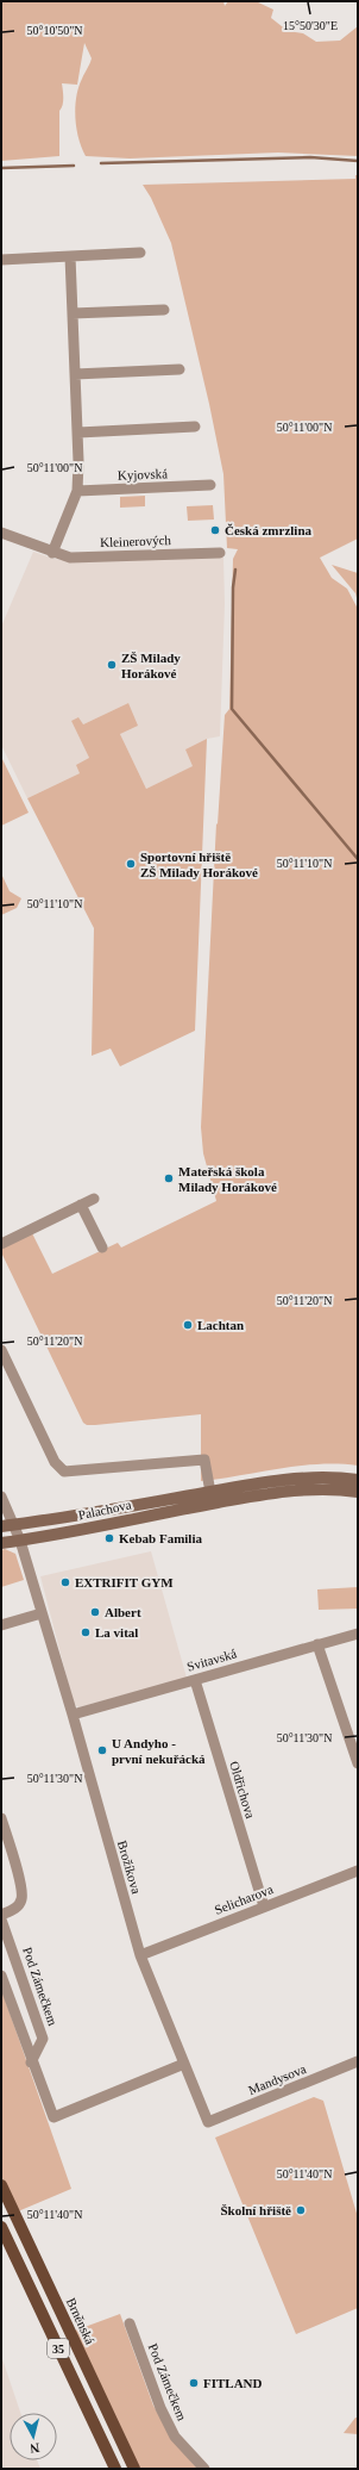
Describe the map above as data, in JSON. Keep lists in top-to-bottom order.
{
  "streets": {
    "main road": ["Brněnská", "35"],
    "street": [
      "Kyjovská",
      "Kleinerových",
      "Palachova",
      "Svitavská",
      "Oldřichova",
      "Brožíkova",
      "Selicharova",
      "Pod Zámečkem",
      "Mandysova"
    ]
  },
  "crossings": [
    ["Palachova", "Brožíkova"],
    ["Svitavská", "Oldřichova"],
    ["Svitavská", "Brožíkova"],
    ["Oldřichova", "Selicharova"],
    ["Brožíkova", "Selicharova"],
    ["Brožíkova", "Mandysova"]
  ],
  "places": [
    "Česká zmrzlina",
    "ZŠ Milady Horákové",
    "Sportovní hřiště ZŠ Milady Horákové",
    "Mateřská škola Milady Horákové",
    "Lachtan",
    "Kebab Familia",
    "EXTRIFIT GYM",
    "Albert",
    "La vital",
    "U Andyho - první nekuřácká",
    "Školní hřiště",
    "FITLAND"
  ],
  "north": "bottom",
  "coordinates": [
    "15°50'30\"E",
    "50°10'50\"N",
    "50°11'00\"N",
    "50°11'10\"N",
    "50°11'20\"N",
    "50°11'30\"N",
    "50°11'40\"N"
  ]
}
